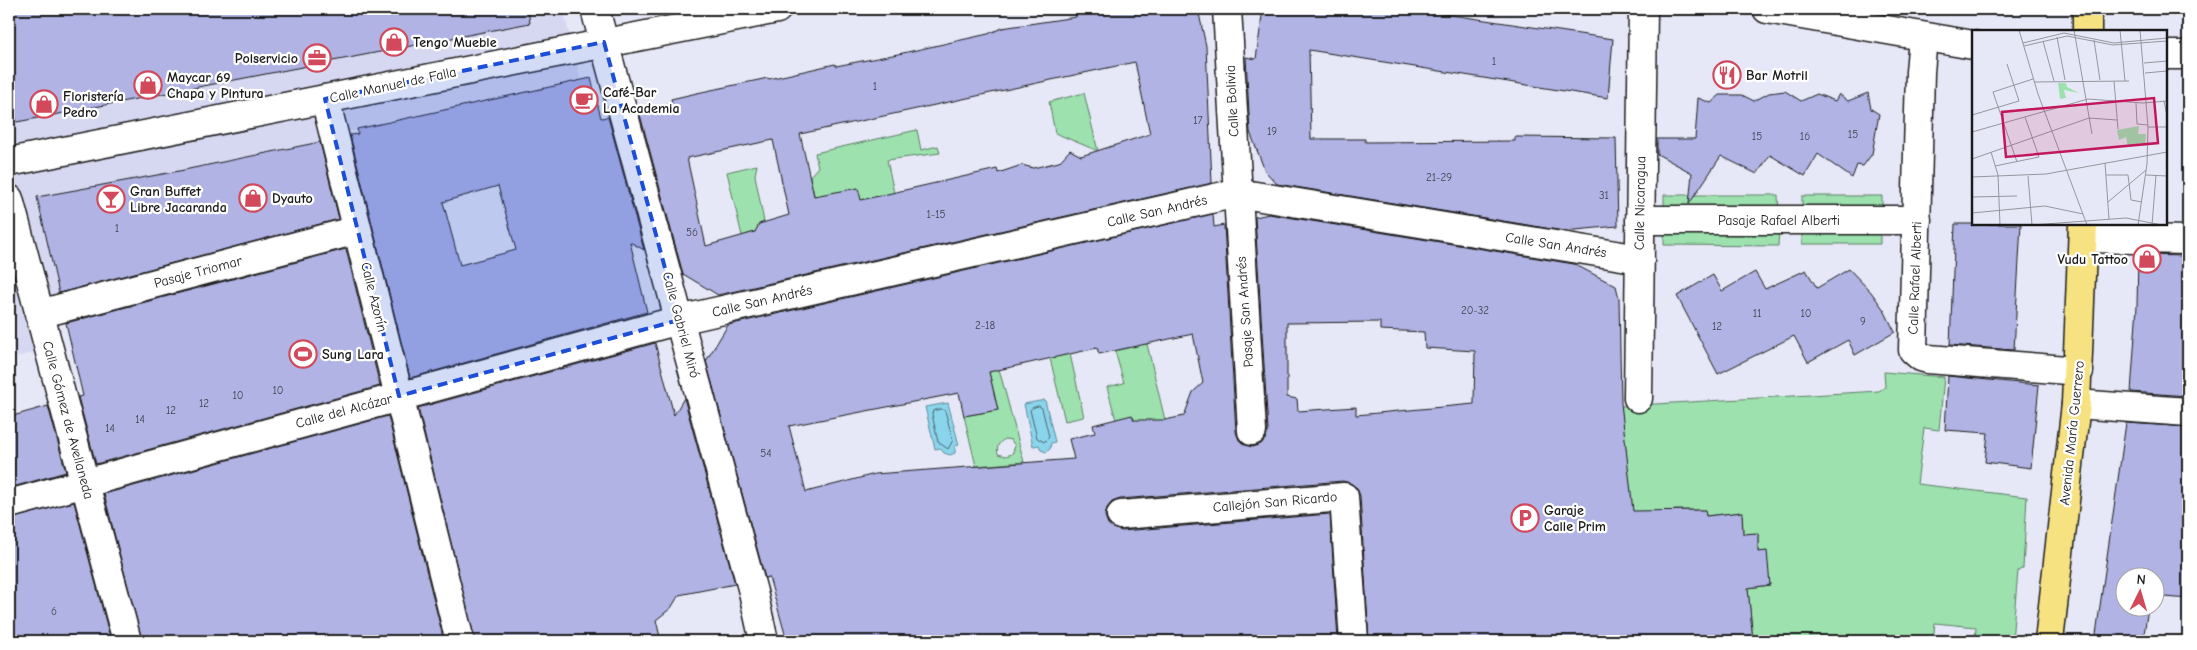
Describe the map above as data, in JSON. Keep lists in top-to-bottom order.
{
  "streets": {
    "main road": ["Avenida María Guerrero"],
    "street": [
      "Calle Manuel de Falla",
      "Calle Bolivia",
      "Calle Nicaragua",
      "Calle San Andrés",
      "Pasaje Rafael Alberti",
      "Pasaje Triomar",
      "Calle Rafael Alberti",
      "Calle Azorín",
      "Pasaje San Andrés",
      "Calle Gabriel Miró",
      "Calle del Alcázar",
      "Calle Gómez de Avellaneda",
      "Callejón San Ricardo"
    ]
  },
  "crossings": [
    ["Calle Manuel de Falla", "Calle Azorín"],
    ["Calle Manuel de Falla", "Calle Gabriel Miró"],
    ["Calle Bolivia", "Calle San Andrés"],
    ["Calle Bolivia", "Pasaje San Andrés"],
    ["Calle Nicaragua", "Calle San Andrés"],
    ["Calle Nicaragua", "Pasaje Rafael Alberti"],
    ["Calle San Andrés", "Pasaje San Andrés"],
    ["Calle San Andrés", "Calle Gabriel Miró"],
    ["Calle San Andrés", "Calle del Alcázar"],
    ["Pasaje Rafael Alberti", "Calle Rafael Alberti"],
    ["Pasaje Triomar", "Calle Azorín"],
    ["Pasaje Triomar", "Calle Gómez de Avellaneda"],
    ["Calle Rafael Alberti", "Avenida María Guerrero"],
    ["Calle Azorín", "Calle del Alcázar"],
    ["Calle Gabriel Miró", "Calle del Alcázar"],
    ["Calle del Alcázar", "Calle Gómez de Avellaneda"]
  ],
  "places": {
    "shop": [
      "Tengo Mueble",
      "Maycar 69 Chapa y Pintura",
      "Floristería Pedro",
      "Dyauto",
      "Vudu Tattoo"
    ],
    "office": ["Polservicio"],
    "restaurant": ["Bar Motril"],
    "cafe": ["Café-Bar La Academia"],
    "bar": ["Gran Buffet Libre Jacaranda"],
    "sports": ["Sung Lara"],
    "parking": ["Garaje Calle Prim"]
  },
  "house_numbers": [
    "1",
    "1",
    "17",
    "19",
    "15",
    "15",
    "16",
    "21-29",
    "31",
    "1-15",
    "1",
    "56",
    "20-32",
    "11",
    "10",
    "9",
    "2-18",
    "12",
    "10",
    "10",
    "12",
    "12",
    "14",
    "14",
    "54",
    "6"
  ],
  "north": "top"
}
